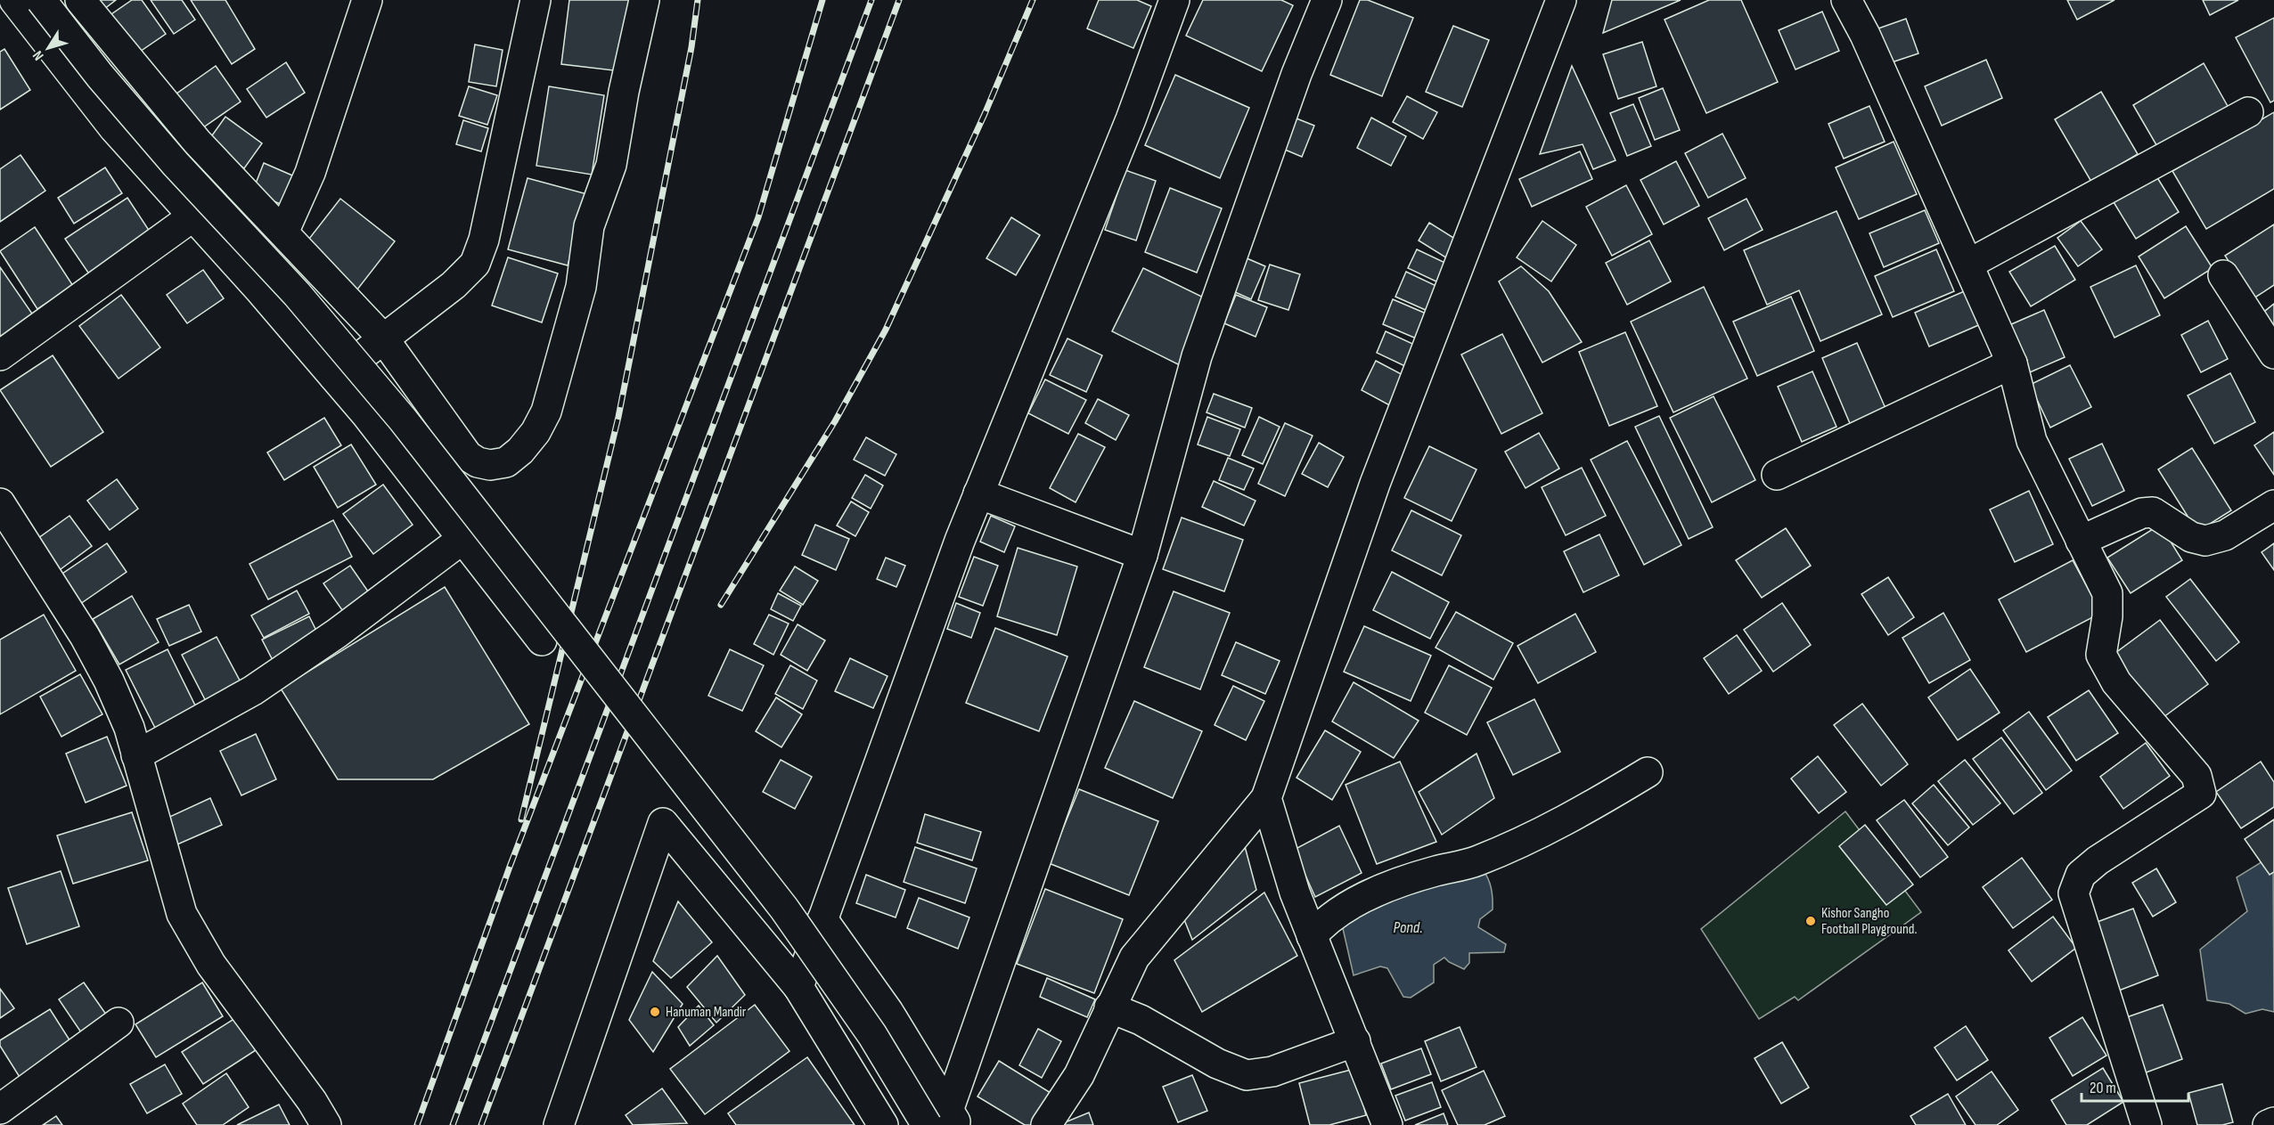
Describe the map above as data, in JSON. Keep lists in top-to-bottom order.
{
  "water": ["Pond."],
  "places": ["Kishor Sangho Football Playground.", "Hanuman Mandir"],
  "scale_bar": "20 m",
  "north": "bottom left"
}
